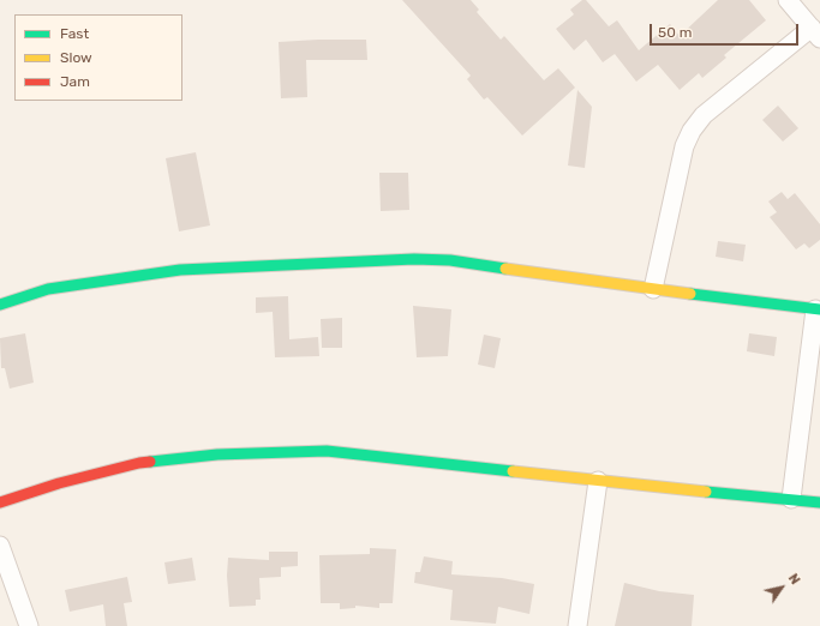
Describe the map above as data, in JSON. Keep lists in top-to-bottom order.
{
  "legend": ["Fast", "Slow", "Jam"],
  "scale_bar": "50 m",
  "north": "top right"
}
